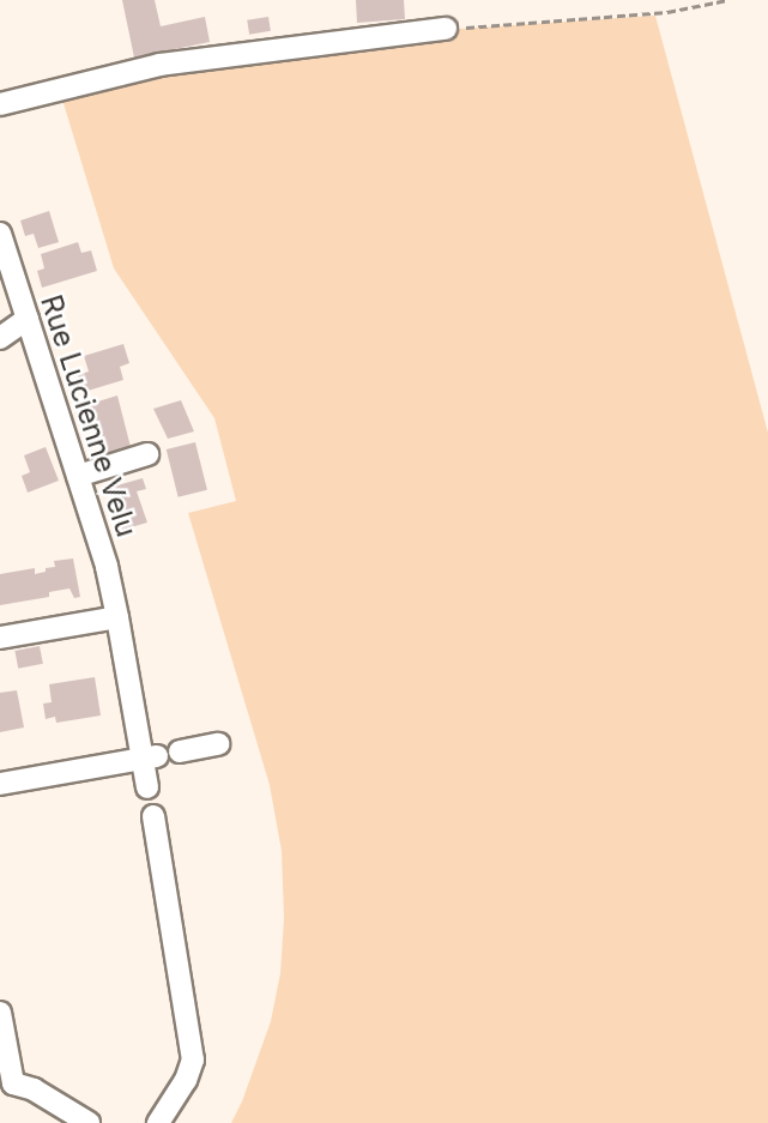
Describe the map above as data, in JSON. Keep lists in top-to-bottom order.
{
  "streets": {
    "street": ["Rue Lucienne Velu"]
  }
}
